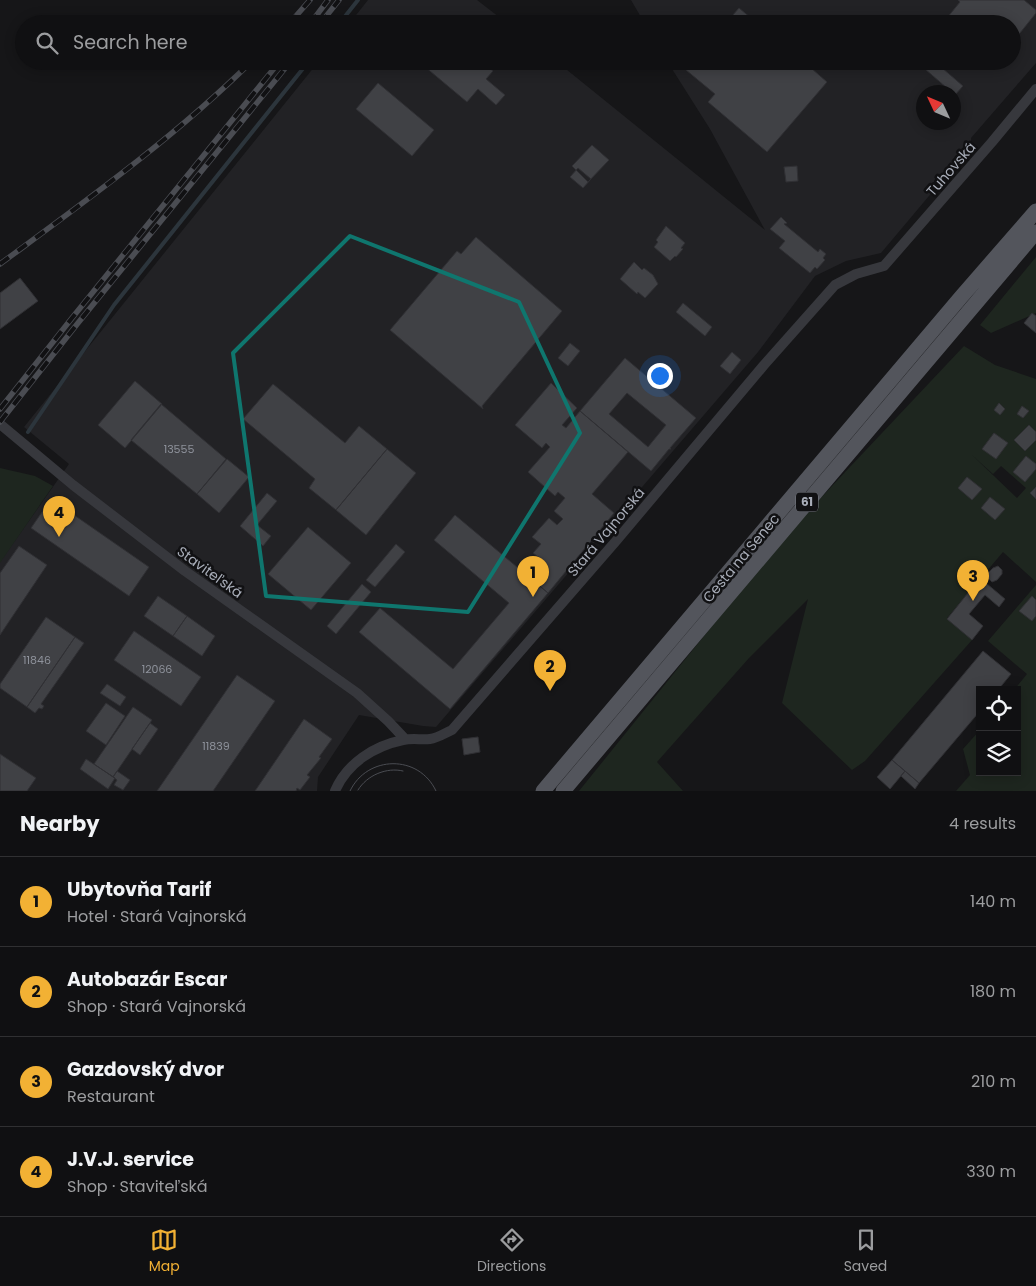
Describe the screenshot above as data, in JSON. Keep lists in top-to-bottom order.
{
  "streets": {
    "main road": ["61", "Cesta na Senec"],
    "street": ["Tuhovská", "Stará Vajnorská", "Staviteľská"]
  },
  "crossings": [
    ["Tuhovská", "Stará Vajnorská"],
    ["Stará Vajnorská", "Staviteľská"]
  ],
  "house_numbers": [
    "13555",
    "11846",
    "12066",
    "11839"
  ],
  "north": "top left",
  "page": {
    "search": "Search here",
    "pins": [
      "4",
      "1",
      "3",
      "2"
    ],
    "heading": ["Nearby", "4 results"],
    "list": [
      {
        "mark": "1",
        "name": "Ubytovňa Tarif",
        "note": "Hotel · Stará Vajnorská",
        "value": "140 m"
      },
      {
        "mark": "2",
        "name": "Autobazár Escar",
        "note": "Shop · Stará Vajnorská",
        "value": "180 m"
      },
      {
        "mark": "3",
        "name": "Gazdovský dvor",
        "note": "Restaurant",
        "value": "210 m"
      },
      {
        "mark": "4",
        "name": "J.V.J. service",
        "note": "Shop · Staviteľská",
        "value": "330 m"
      }
    ],
    "nav": ["Map", "Directions", "Saved"]
  }
}
